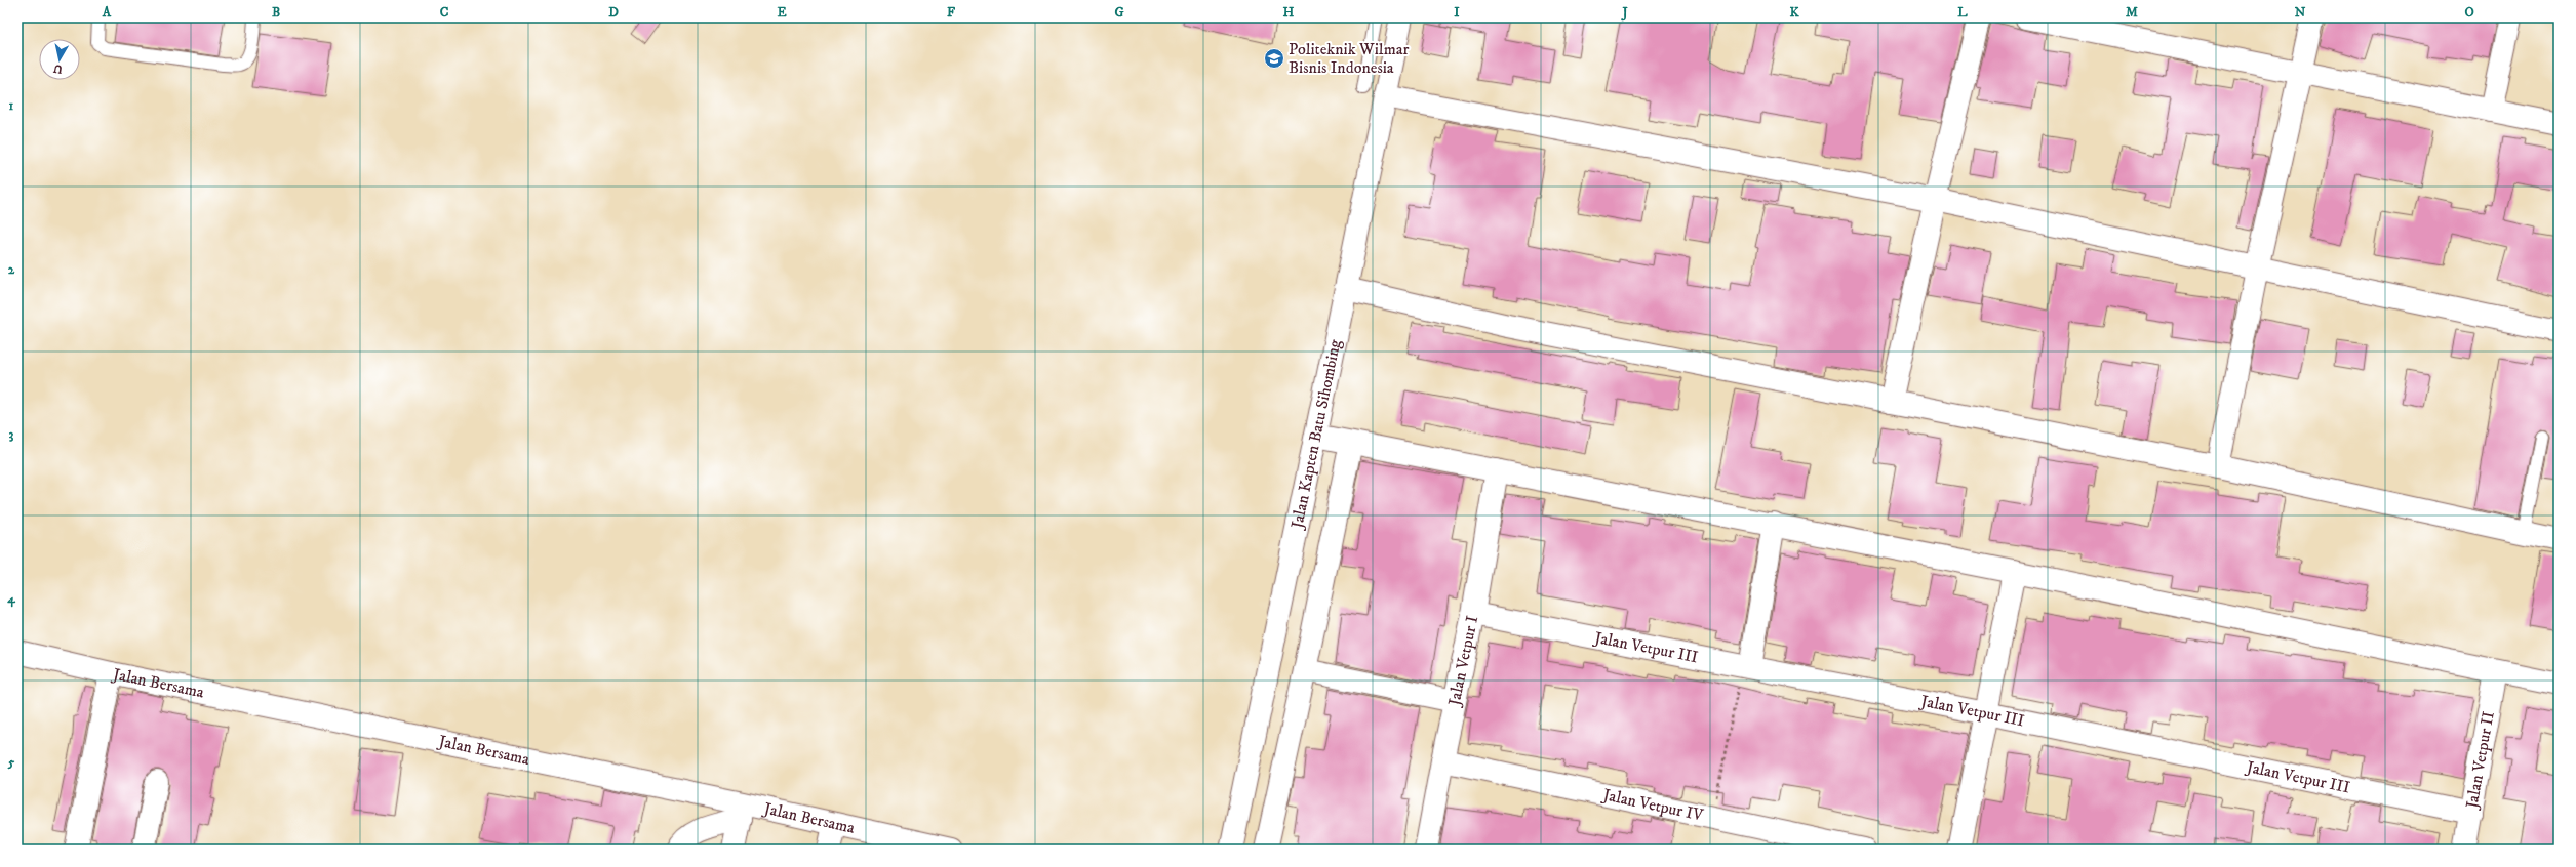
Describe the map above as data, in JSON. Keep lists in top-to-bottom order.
{
  "streets": {
    "street": [
      "Jalan Kapten Batu Sihombing",
      "Jalan Vetpur III",
      "Jalan Vetpur I",
      "Jalan Bersama",
      "Jalan Vetpur II",
      "Jalan Vetpur IV"
    ]
  },
  "crossings": [
    ["Jalan Vetpur III", "Jalan Vetpur I"],
    ["Jalan Vetpur III", "Jalan Vetpur II"],
    ["Jalan Vetpur I", "Jalan Vetpur IV"]
  ],
  "places": {
    "school or university": ["Politeknik Wilmar Bisnis Indonesia"]
  },
  "north": "bottom",
  "grid": {
    "columns": [
      "A",
      "B",
      "C",
      "D",
      "E",
      "F",
      "G",
      "H",
      "I",
      "J",
      "K",
      "L",
      "M",
      "N",
      "O"
    ],
    "rows": [
      "1",
      "2",
      "3",
      "4",
      "5"
    ]
  }
}
